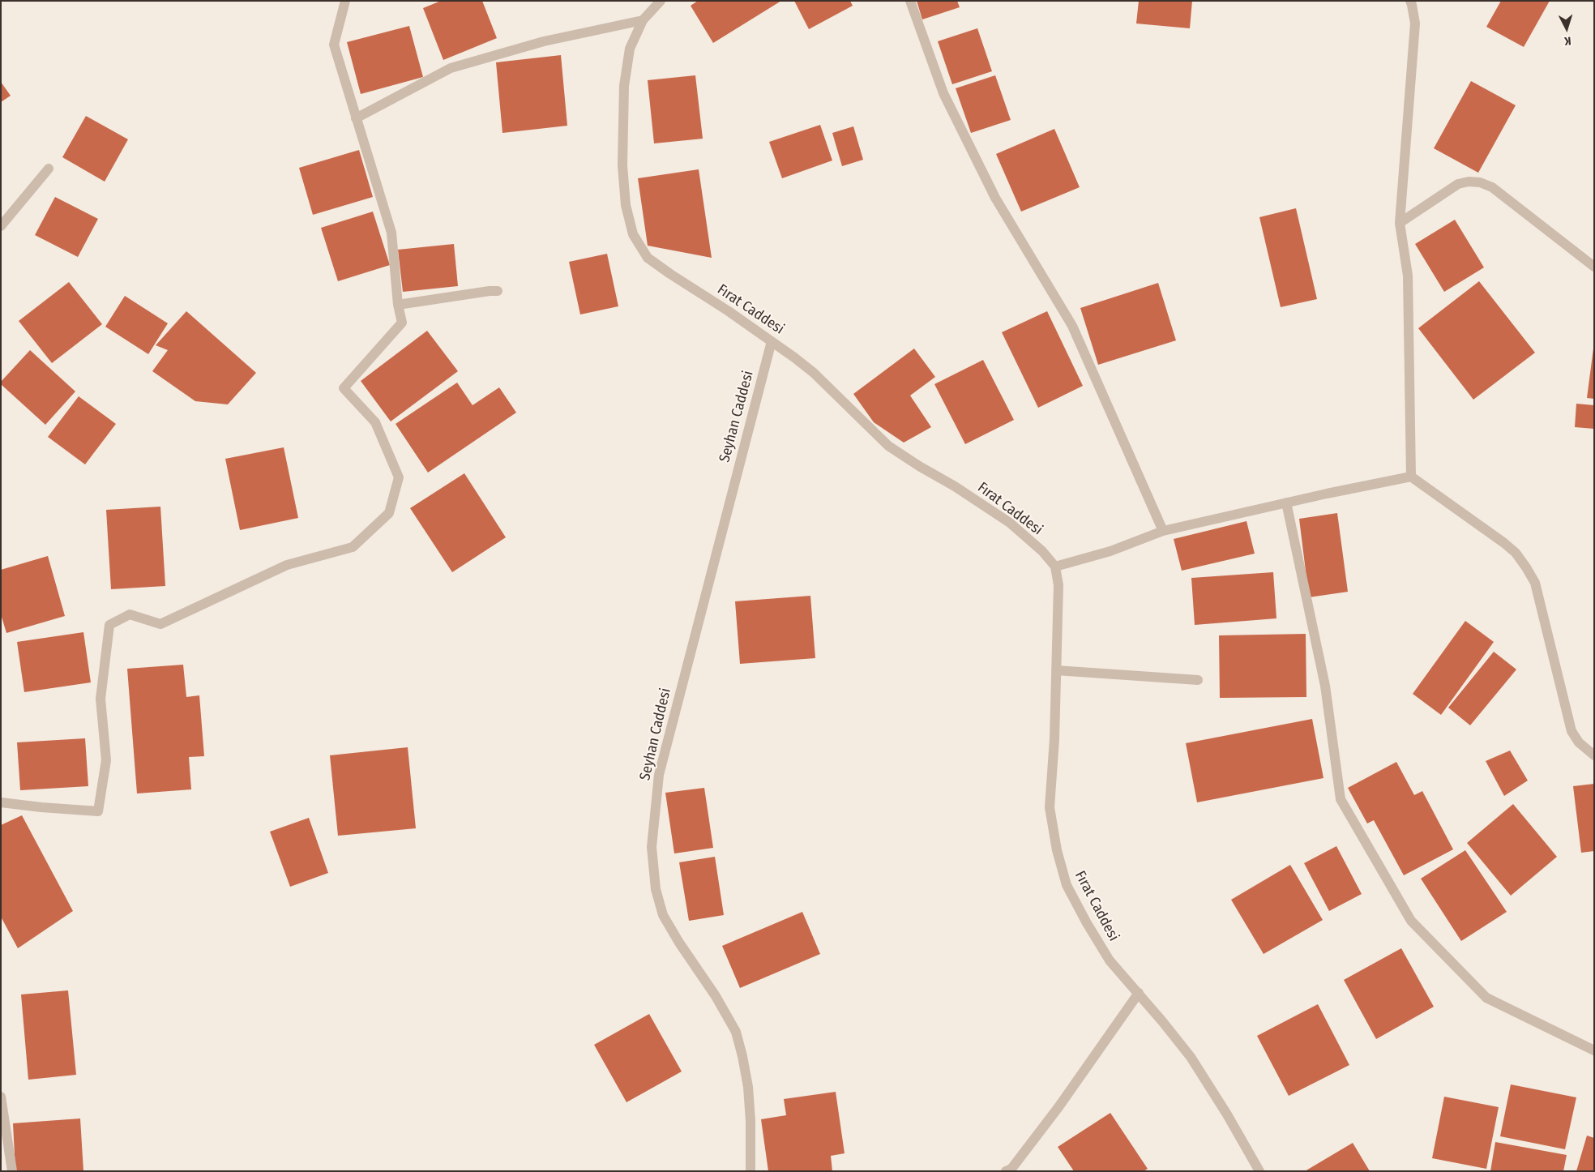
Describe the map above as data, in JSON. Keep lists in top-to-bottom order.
{
  "streets": {
    "street": ["Fırat Caddesi", "Seyhan Caddesi"]
  },
  "crossings": [
    ["Fırat Caddesi", "Seyhan Caddesi"]
  ],
  "north": "bottom"
}
